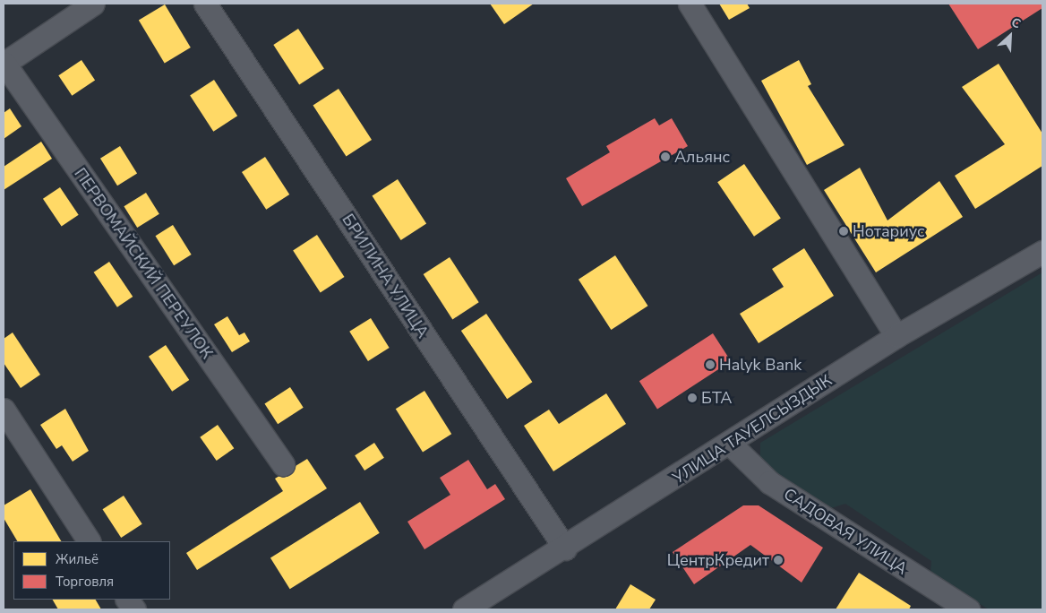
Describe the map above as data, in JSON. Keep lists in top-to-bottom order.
{
  "streets": {
    "street": [
      "ПЕРВОМАЙСКИЙ ПЕРЕУЛОК",
      "БРИЛИНА УЛИЦА",
      "УЛИЦА ТАУЕЛСЫЗДЫК",
      "САДОВАЯ УЛИЦА"
    ]
  },
  "crossings": [
    ["БРИЛИНА УЛИЦА", "УЛИЦА ТАУЕЛСЫЗДЫК"],
    ["УЛИЦА ТАУЕЛСЫЗДЫК", "САДОВАЯ УЛИЦА"]
  ],
  "places": [
    "Альянс",
    "Нотариус",
    "Halyk Bank",
    "БТА",
    "ЦентрКредит"
  ],
  "legend": ["Жильё", "Торговля"],
  "north": "top right"
}
